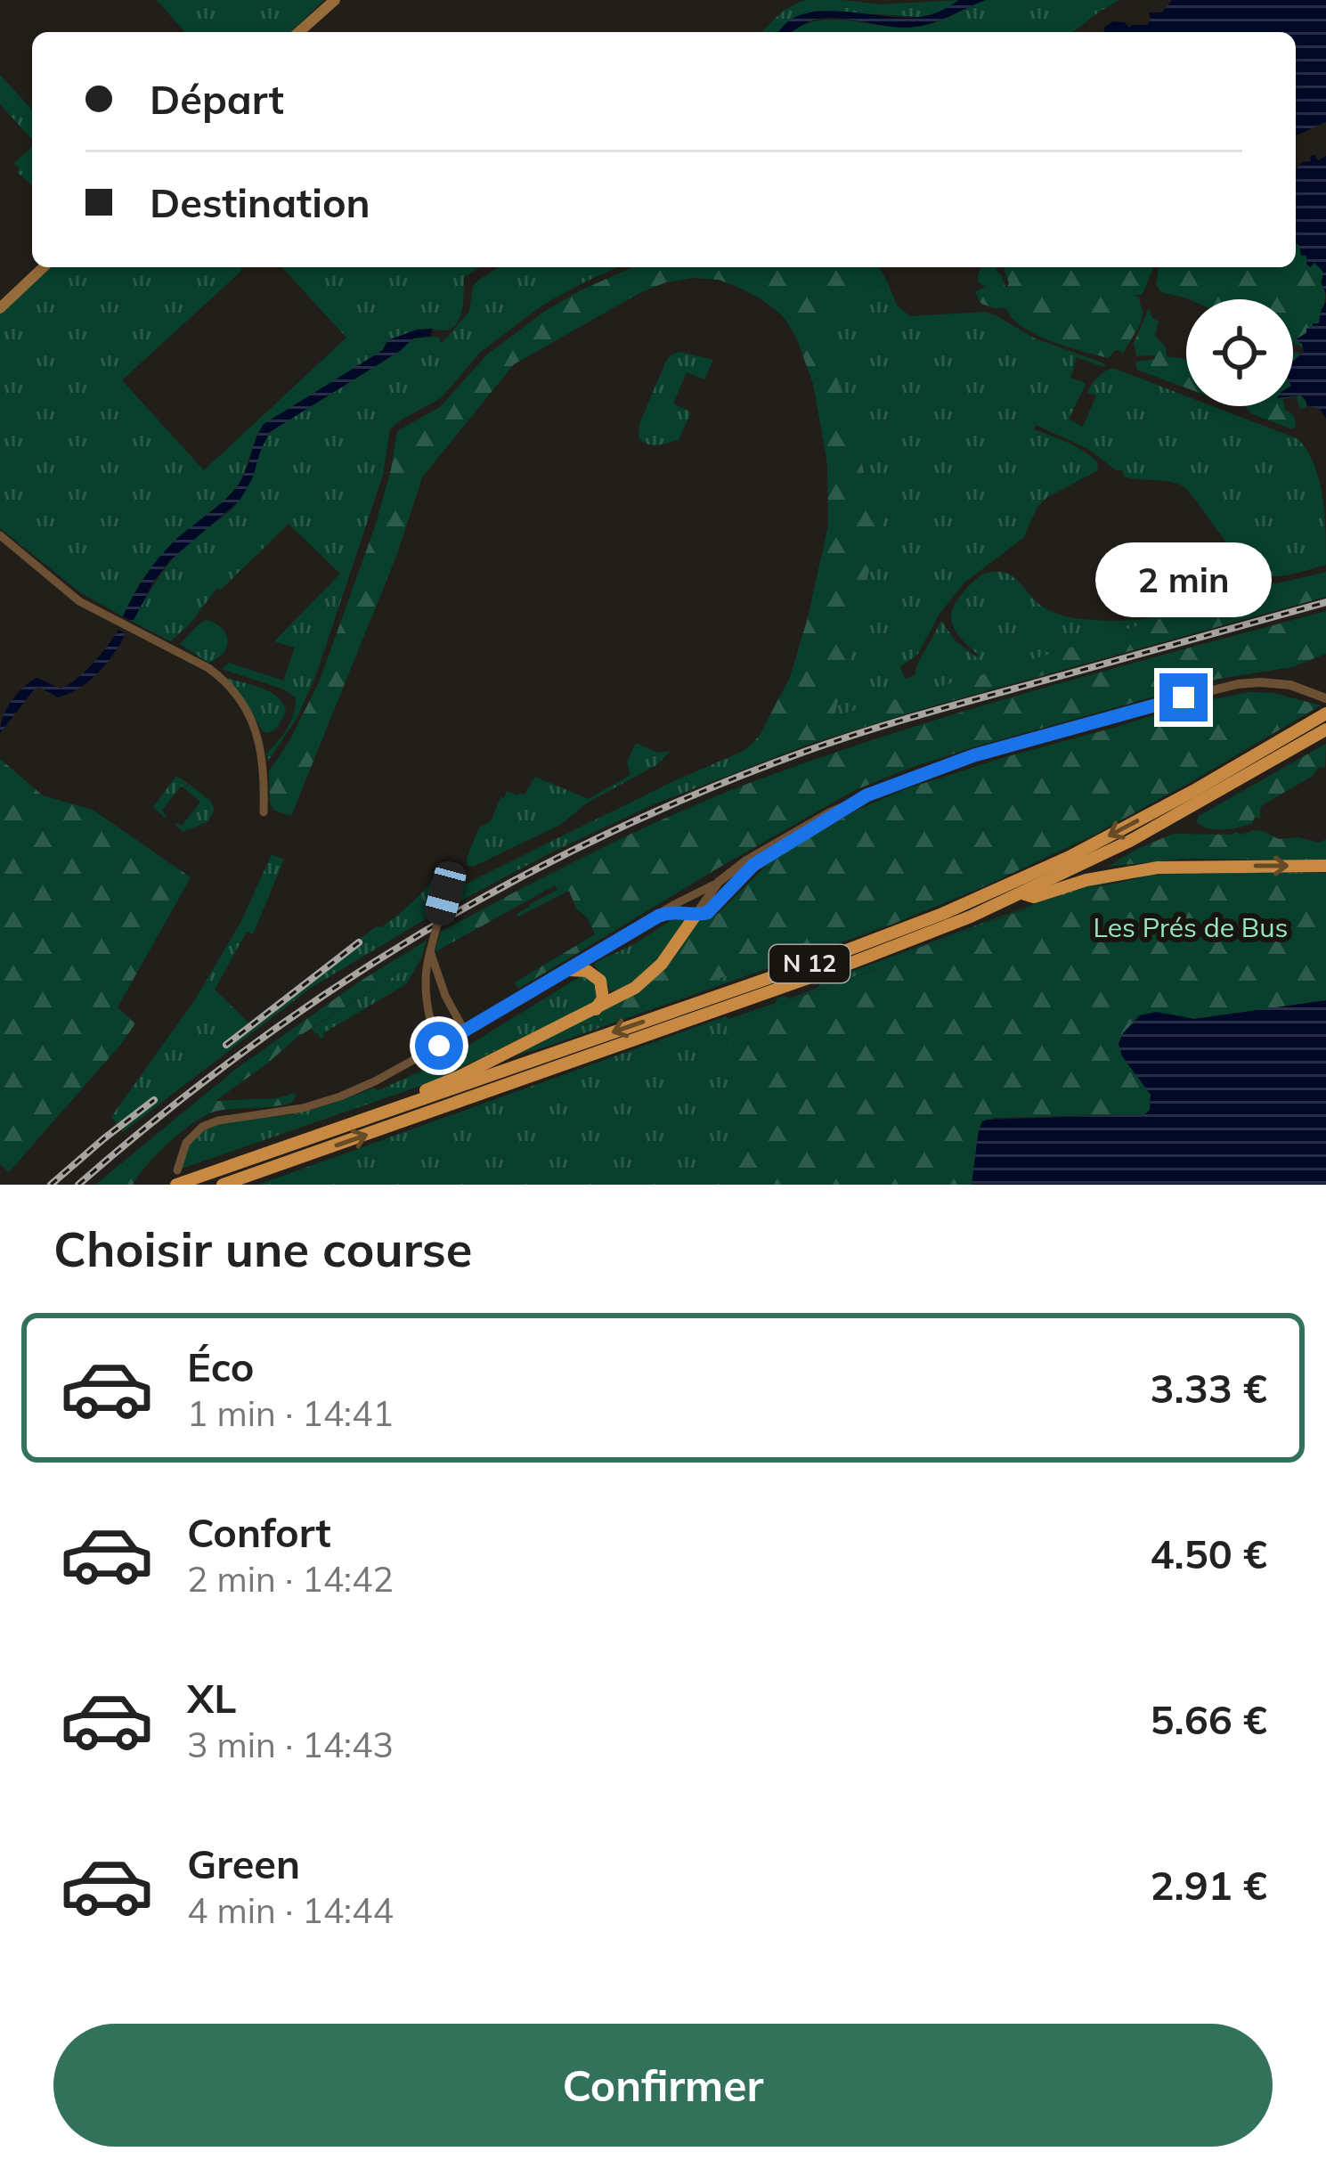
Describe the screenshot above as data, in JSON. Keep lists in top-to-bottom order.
{
  "streets": {
    "highway": ["N 12"]
  },
  "parks": ["Les Prés de Bus"],
  "page": {
    "banner": ["Départ", "Destination"],
    "bubble": "2 min",
    "heading": "Choisir une course",
    "list": [
      {
        "name": "Éco",
        "note": "1 min · 14:41",
        "value": "3.33 €"
      },
      {
        "name": "Confort",
        "note": "2 min · 14:42",
        "value": "4.50 €"
      },
      {
        "name": "XL",
        "note": "3 min · 14:43",
        "value": "5.66 €"
      },
      {
        "name": "Green",
        "note": "4 min · 14:44",
        "value": "2.91 €"
      }
    ],
    "buttons": "Confirmer"
  }
}
